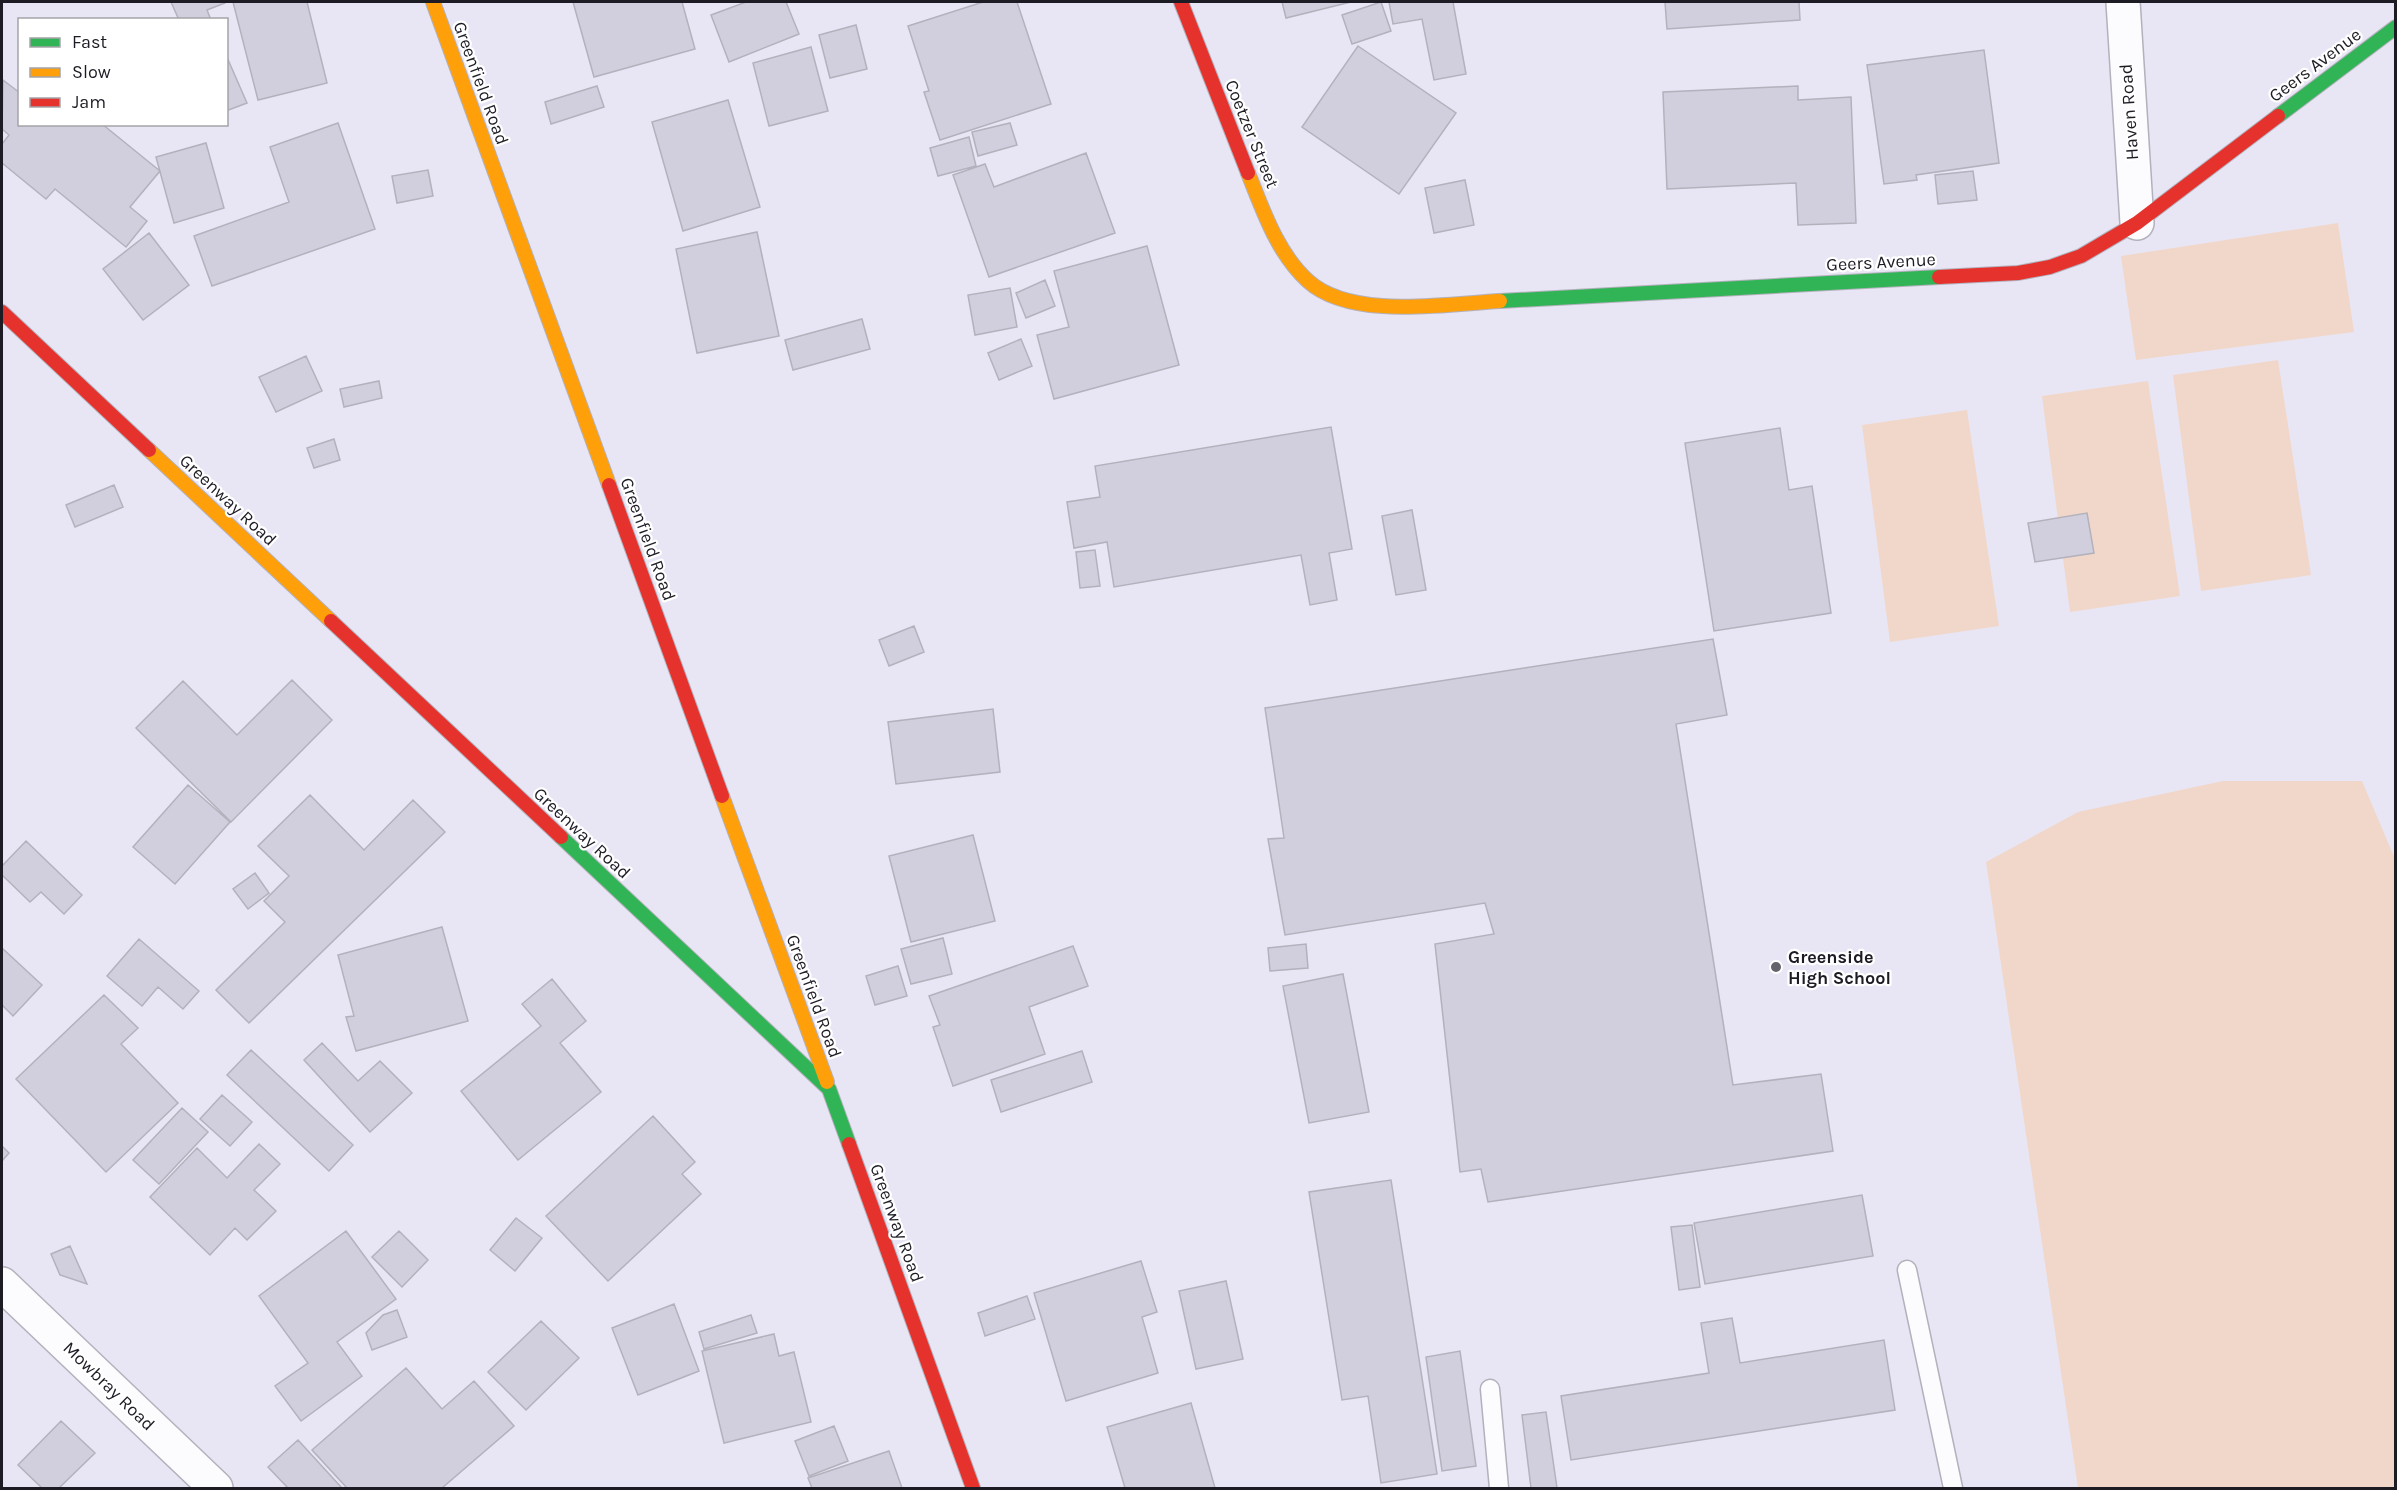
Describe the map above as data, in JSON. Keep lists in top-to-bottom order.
{
  "streets": {
    "street": [
      "Geers Avenue",
      "Greenfield Road",
      "Haven Road",
      "Coetzer Street",
      "Greenway Road",
      "Mowbray Road"
    ]
  },
  "crossings": [
    ["Geers Avenue", "Haven Road"],
    ["Geers Avenue", "Coetzer Street"],
    ["Greenfield Road", "Greenway Road"]
  ],
  "places": ["Greenside High School"],
  "legend": ["Fast", "Slow", "Jam"]
}
